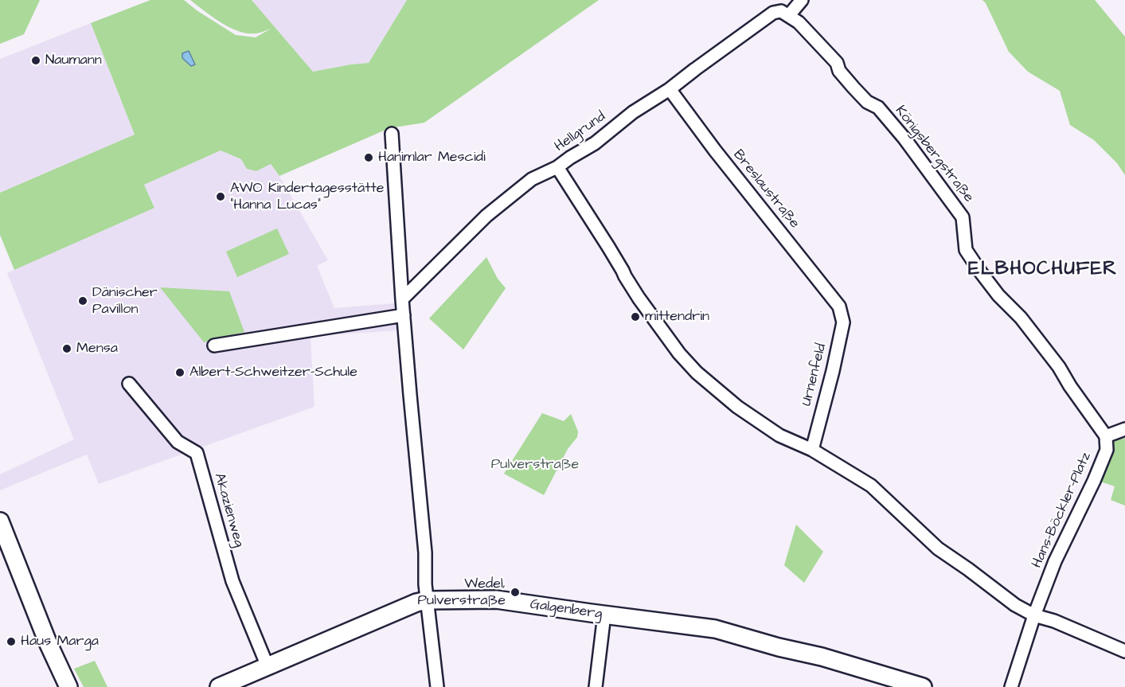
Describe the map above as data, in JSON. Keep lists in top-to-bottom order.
{
  "streets": {
    "street": [
      "Hellgrund",
      "Königsbergstraße",
      "Breslaustraße",
      "Urnenfeld",
      "Akazienweg",
      "Hans-Böckler-Platz",
      "Galgenberg"
    ]
  },
  "crossings": [
    ["Hellgrund", "Königsbergstraße"],
    ["Hellgrund", "Breslaustraße"],
    ["Königsbergstraße", "Hans-Böckler-Platz"],
    ["Breslaustraße", "Urnenfeld"],
    ["Akazienweg", "Galgenberg"]
  ],
  "districts": ["ELBHOCHUFER"],
  "parks": ["Pulverstraße"],
  "places": [
    "Naumann",
    "Hanimlar Mescidi",
    "AWO Kindertagesstätte \"Hanna Lucas\"",
    "Dänischer Pavillon",
    "mittendrin",
    "Mensa",
    "Albert-Schweitzer-Schule",
    "Wedel, Pulverstraße",
    "Haus Marga"
  ]
}
